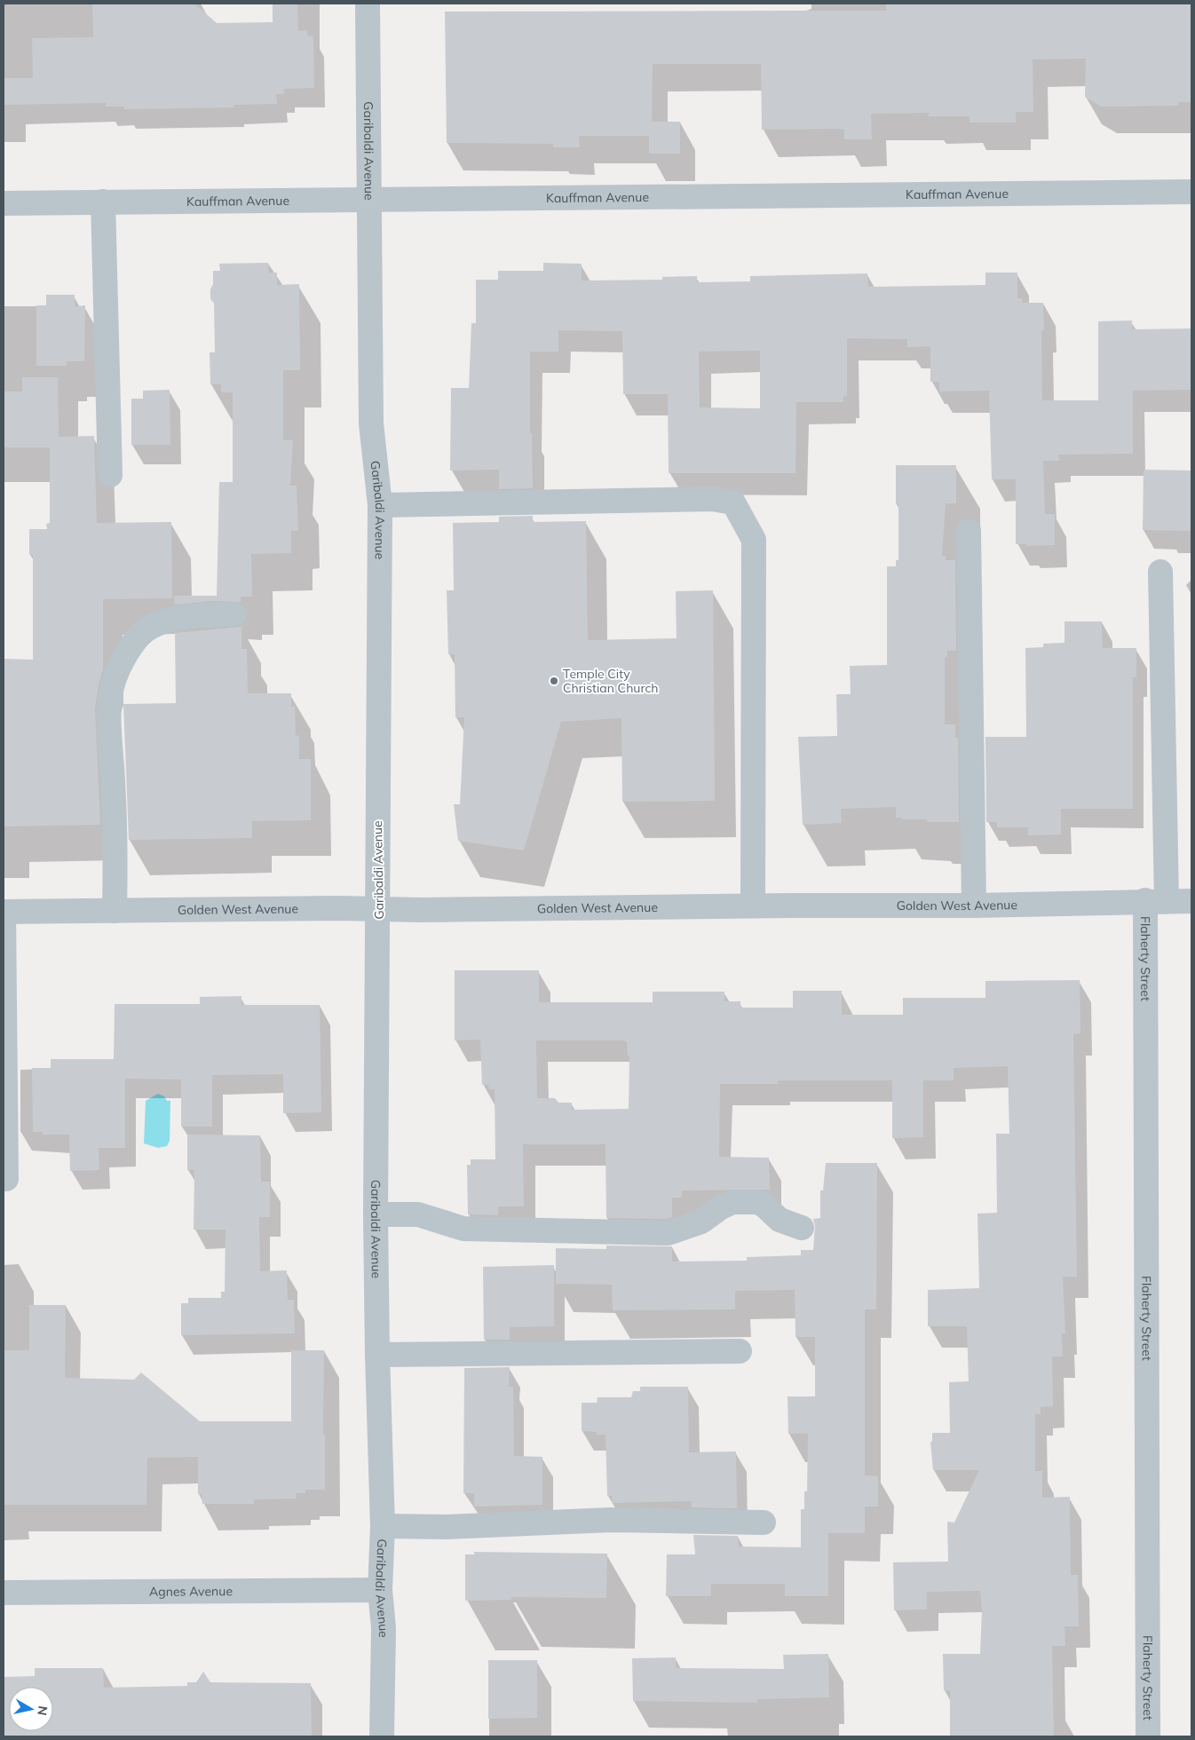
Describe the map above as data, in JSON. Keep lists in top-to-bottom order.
{
  "streets": {
    "street": [
      "Garibaldi Avenue",
      "Kauffman Avenue",
      "Golden West Avenue",
      "Flaherty Street",
      "Agnes Avenue"
    ]
  },
  "crossings": [
    ["Garibaldi Avenue", "Kauffman Avenue"],
    ["Garibaldi Avenue", "Golden West Avenue"],
    ["Garibaldi Avenue", "Agnes Avenue"],
    ["Golden West Avenue", "Flaherty Street"]
  ],
  "places": ["Temple City Christian Church"],
  "north": "right"
}
